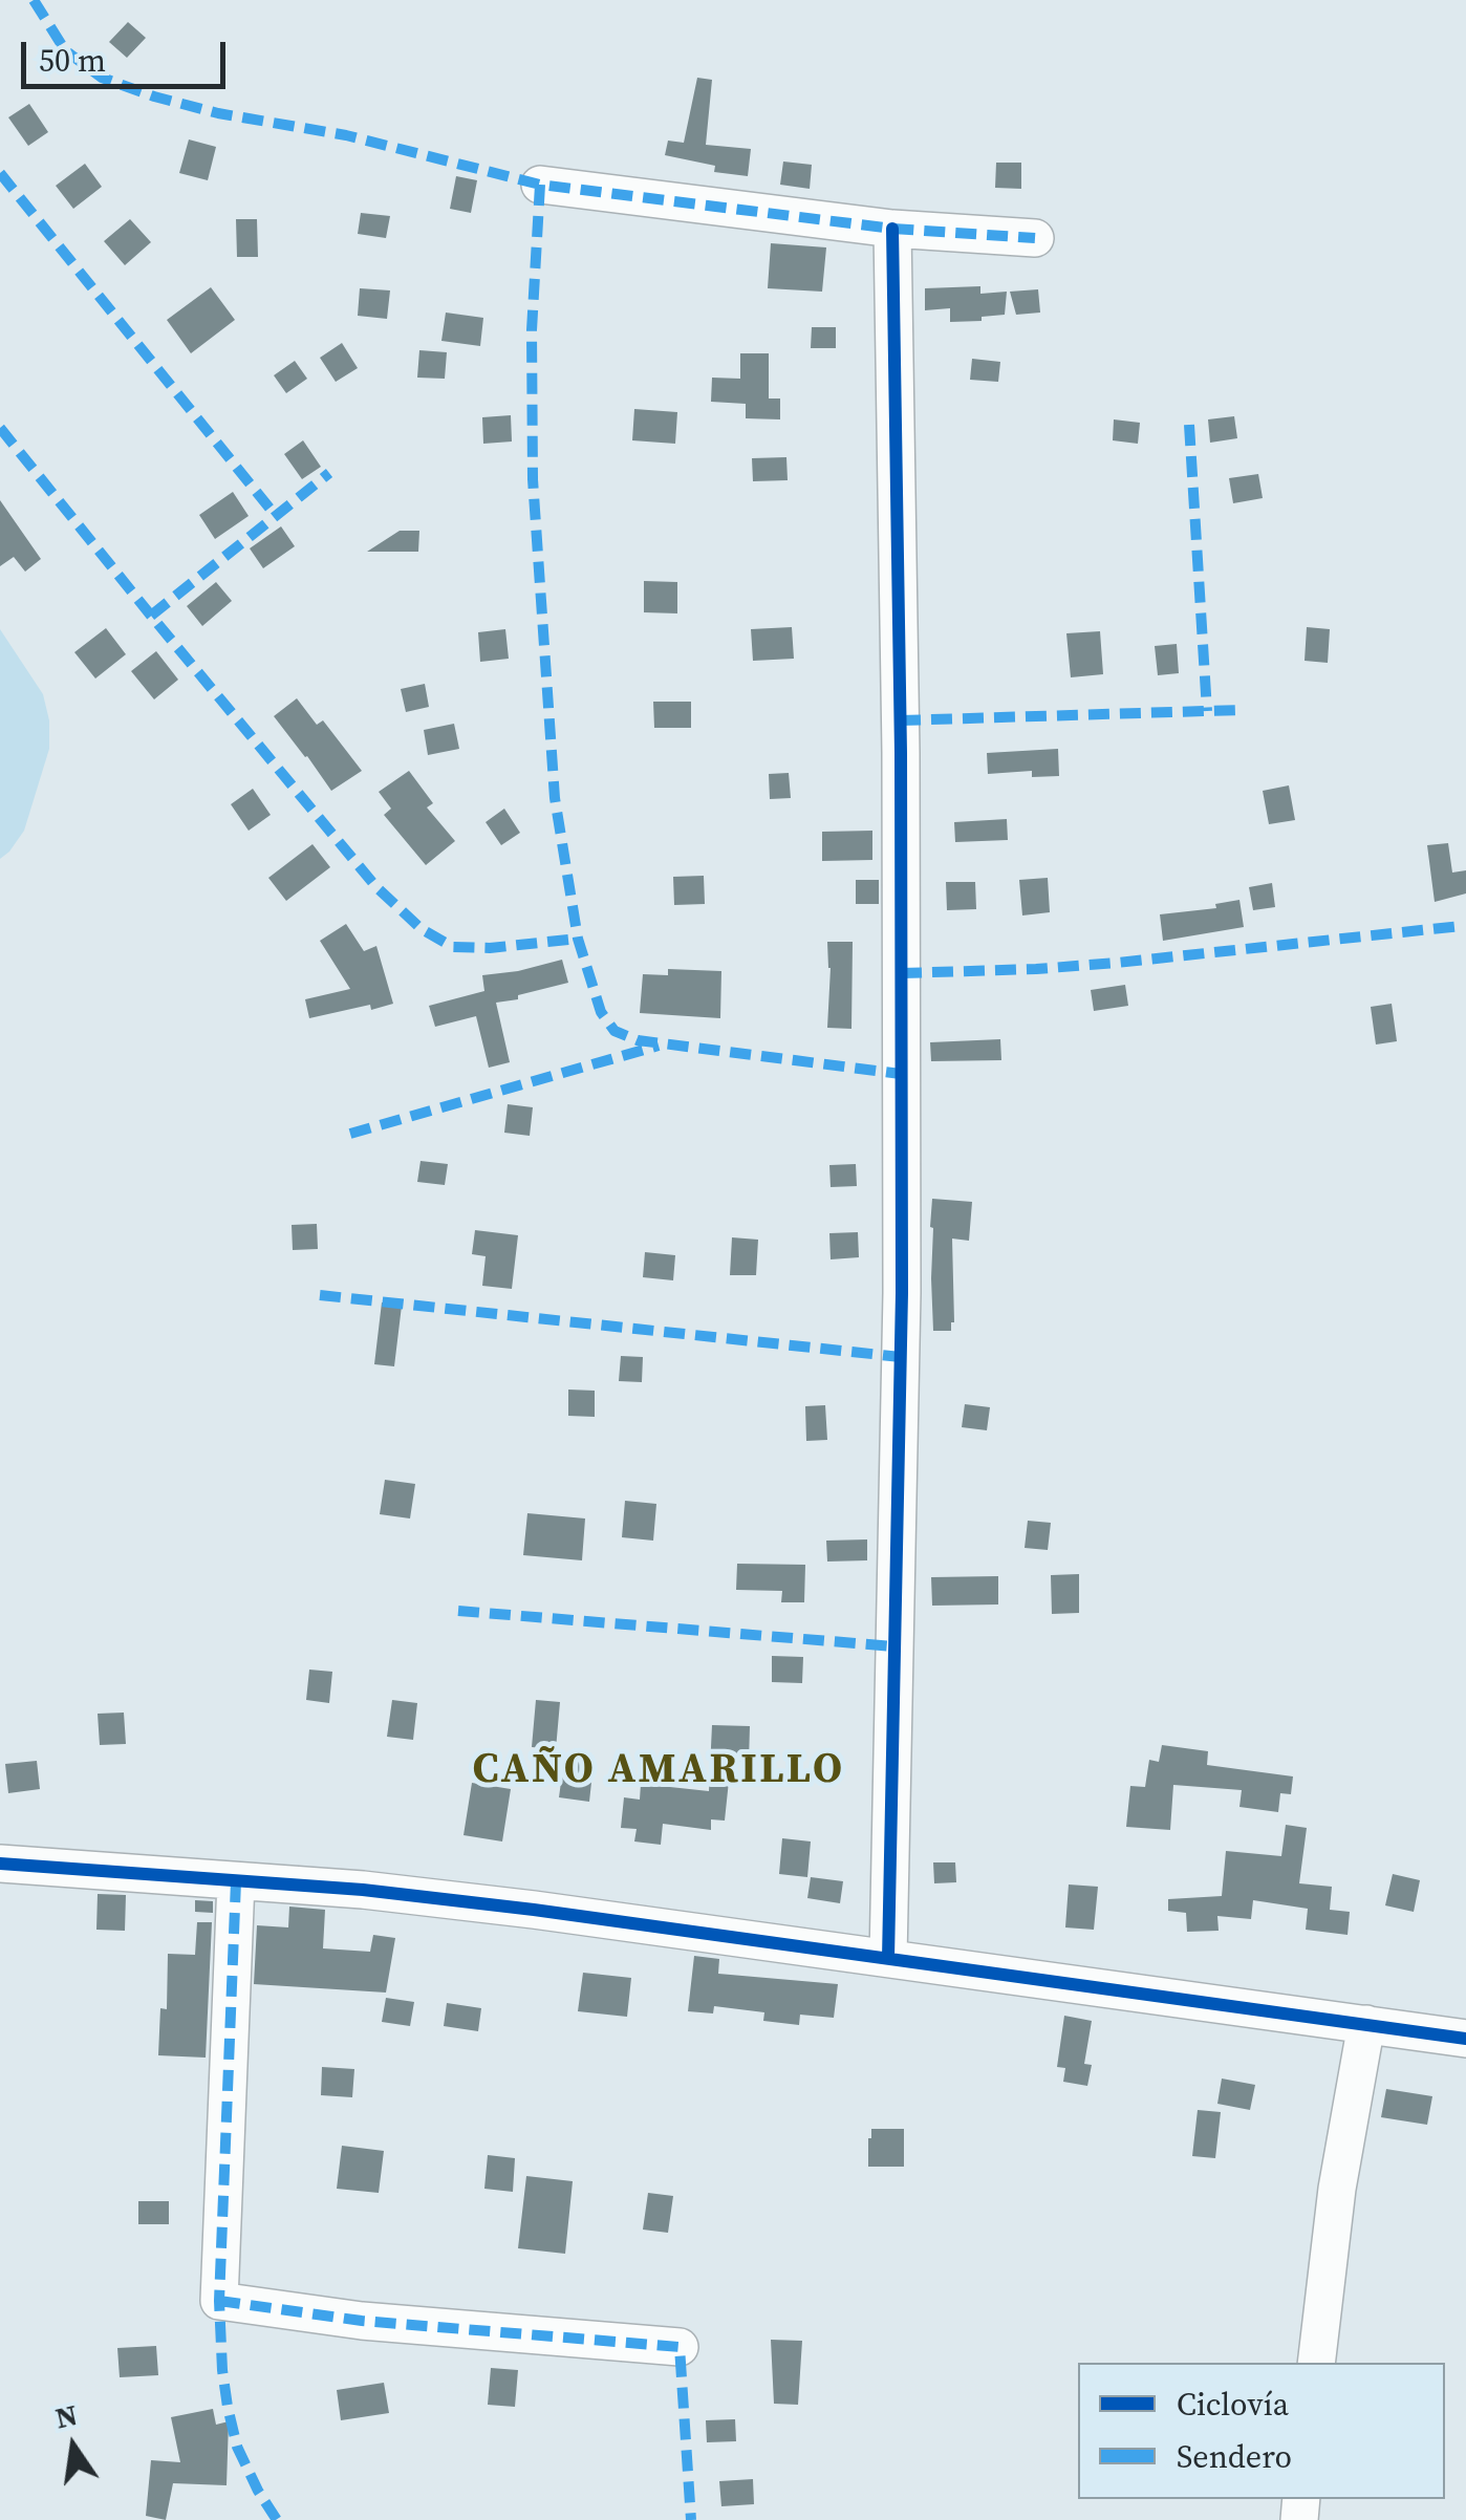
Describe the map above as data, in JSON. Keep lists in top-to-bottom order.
{
  "districts": ["CAÑO AMARILLO"],
  "legend": ["Ciclovía", "Sendero"],
  "scale_bar": "50 m",
  "north": "top"
}
